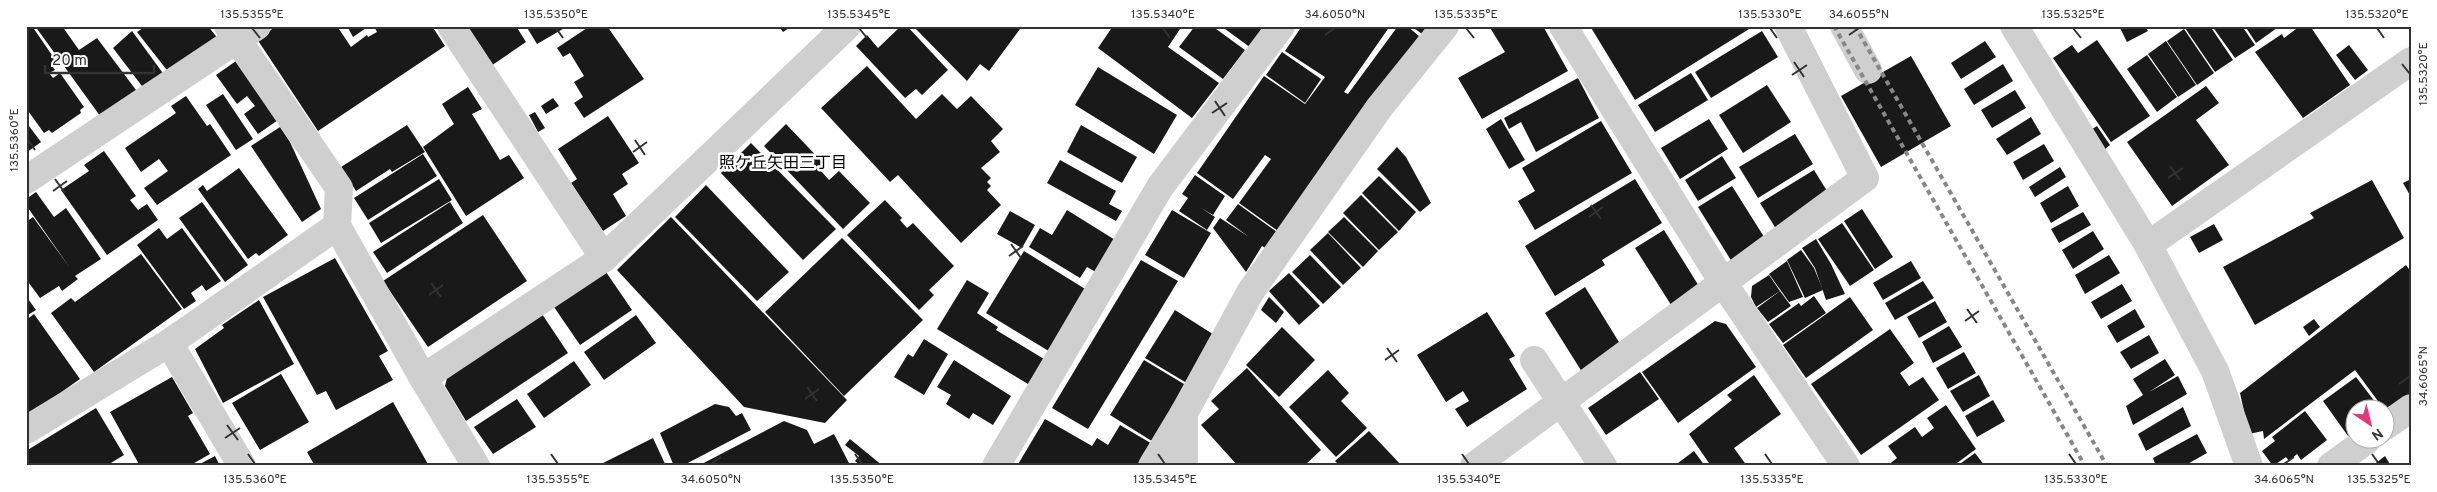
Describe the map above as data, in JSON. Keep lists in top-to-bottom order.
{
  "districts": ["照ケ丘矢田三丁目"],
  "scale_bar": "20 m",
  "north": "bottom right",
  "coordinates": [
    "135.5355°E",
    "135.5350°E",
    "135.5345°E",
    "135.5340°E",
    "34.6050°N",
    "135.5335°E",
    "135.5330°E",
    "34.6055°N",
    "135.5325°E",
    "135.5320°E",
    "135.5360°E",
    "34.6065°N"
  ]
}
